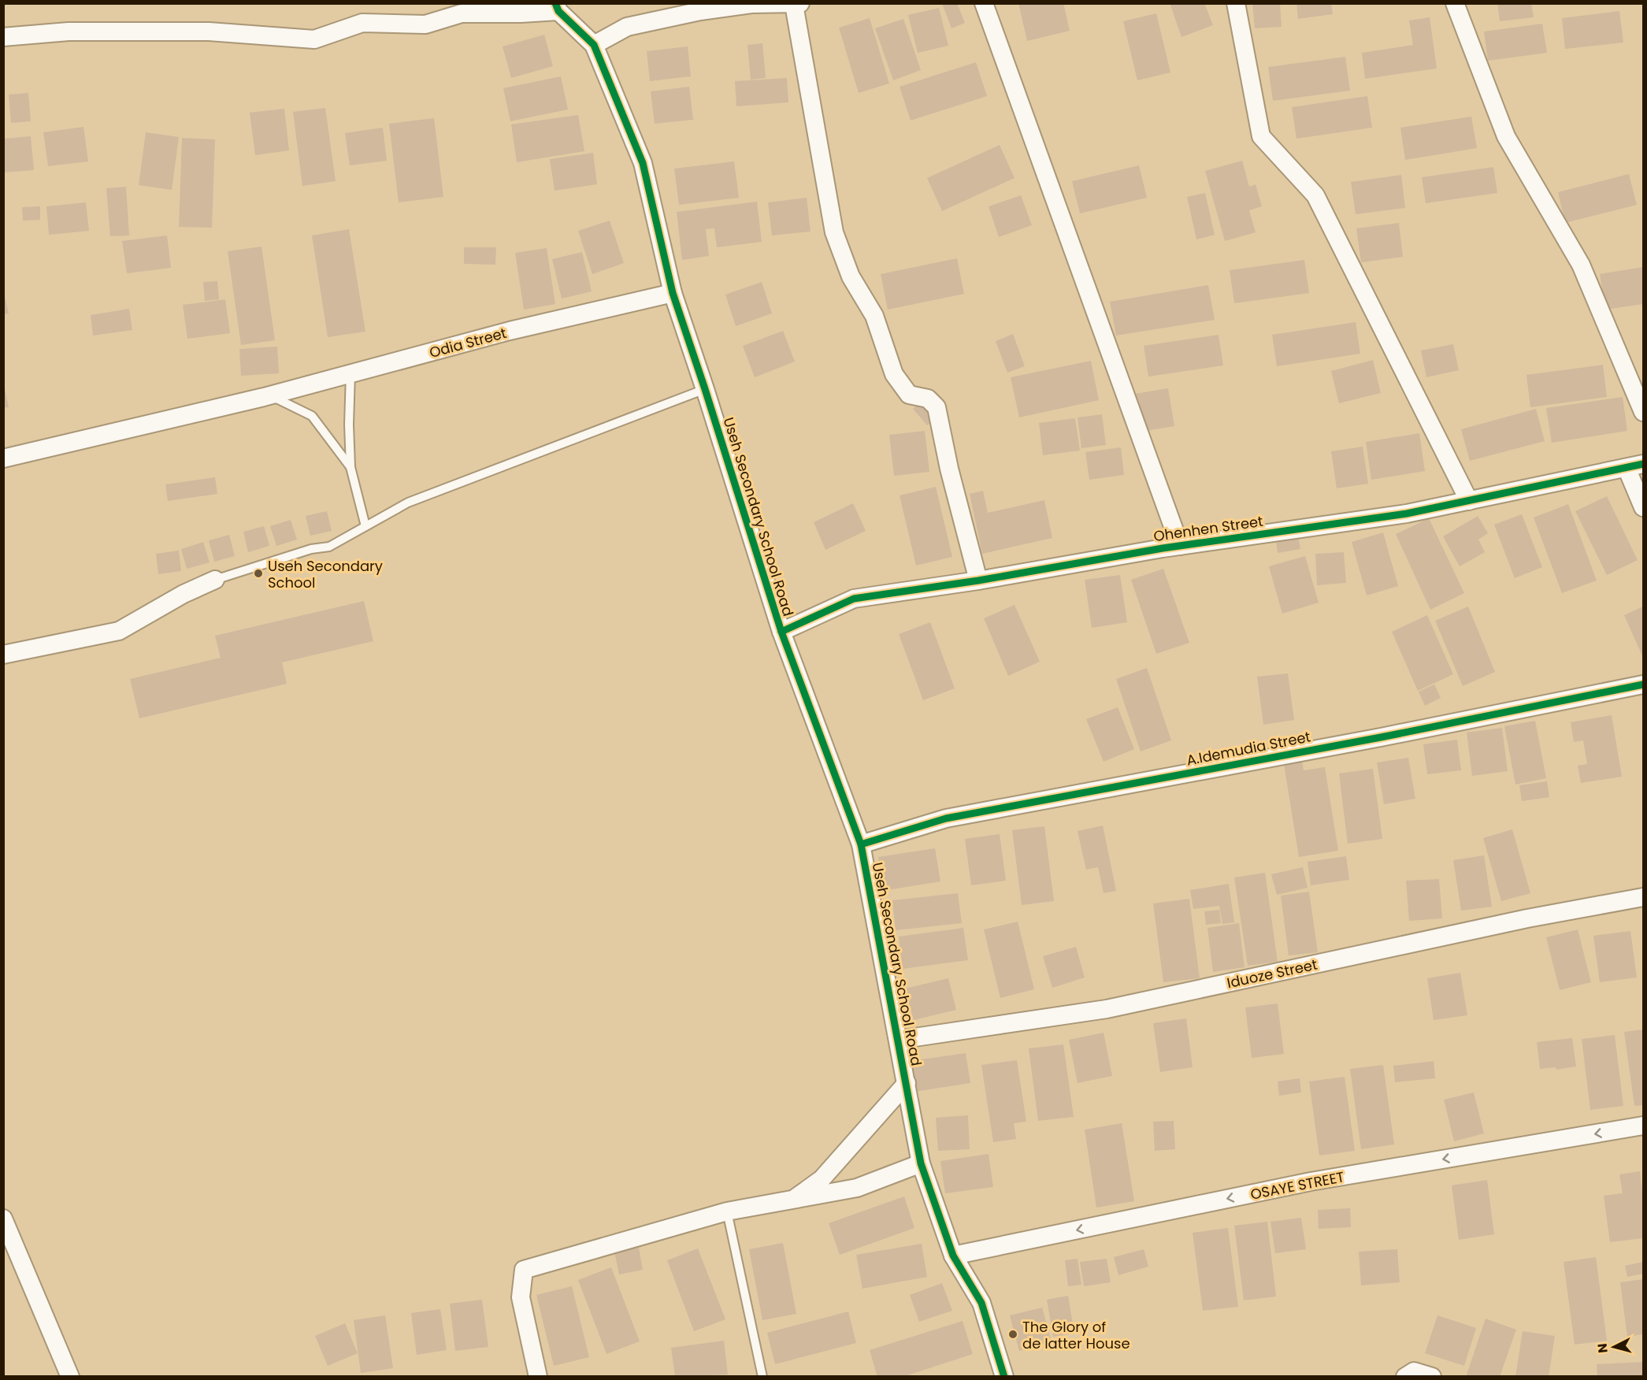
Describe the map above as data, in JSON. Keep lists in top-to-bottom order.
{
  "streets": {
    "street": [
      "Odia Street",
      "Useh Secondary School Road",
      "Ohenhen Street",
      "A.Idemudia Street",
      "Iduoze Street",
      "OSAYE STREET"
    ]
  },
  "crossings": [
    ["Odia Street", "Useh Secondary School Road"],
    ["Useh Secondary School Road", "Ohenhen Street"],
    ["Useh Secondary School Road", "A.Idemudia Street"],
    ["Useh Secondary School Road", "Iduoze Street"],
    ["Useh Secondary School Road", "OSAYE STREET"]
  ],
  "one_way": ["OSAYE STREET"],
  "places": ["Useh Secondary School", "The Glory of de latter House"],
  "north": "left"
}
